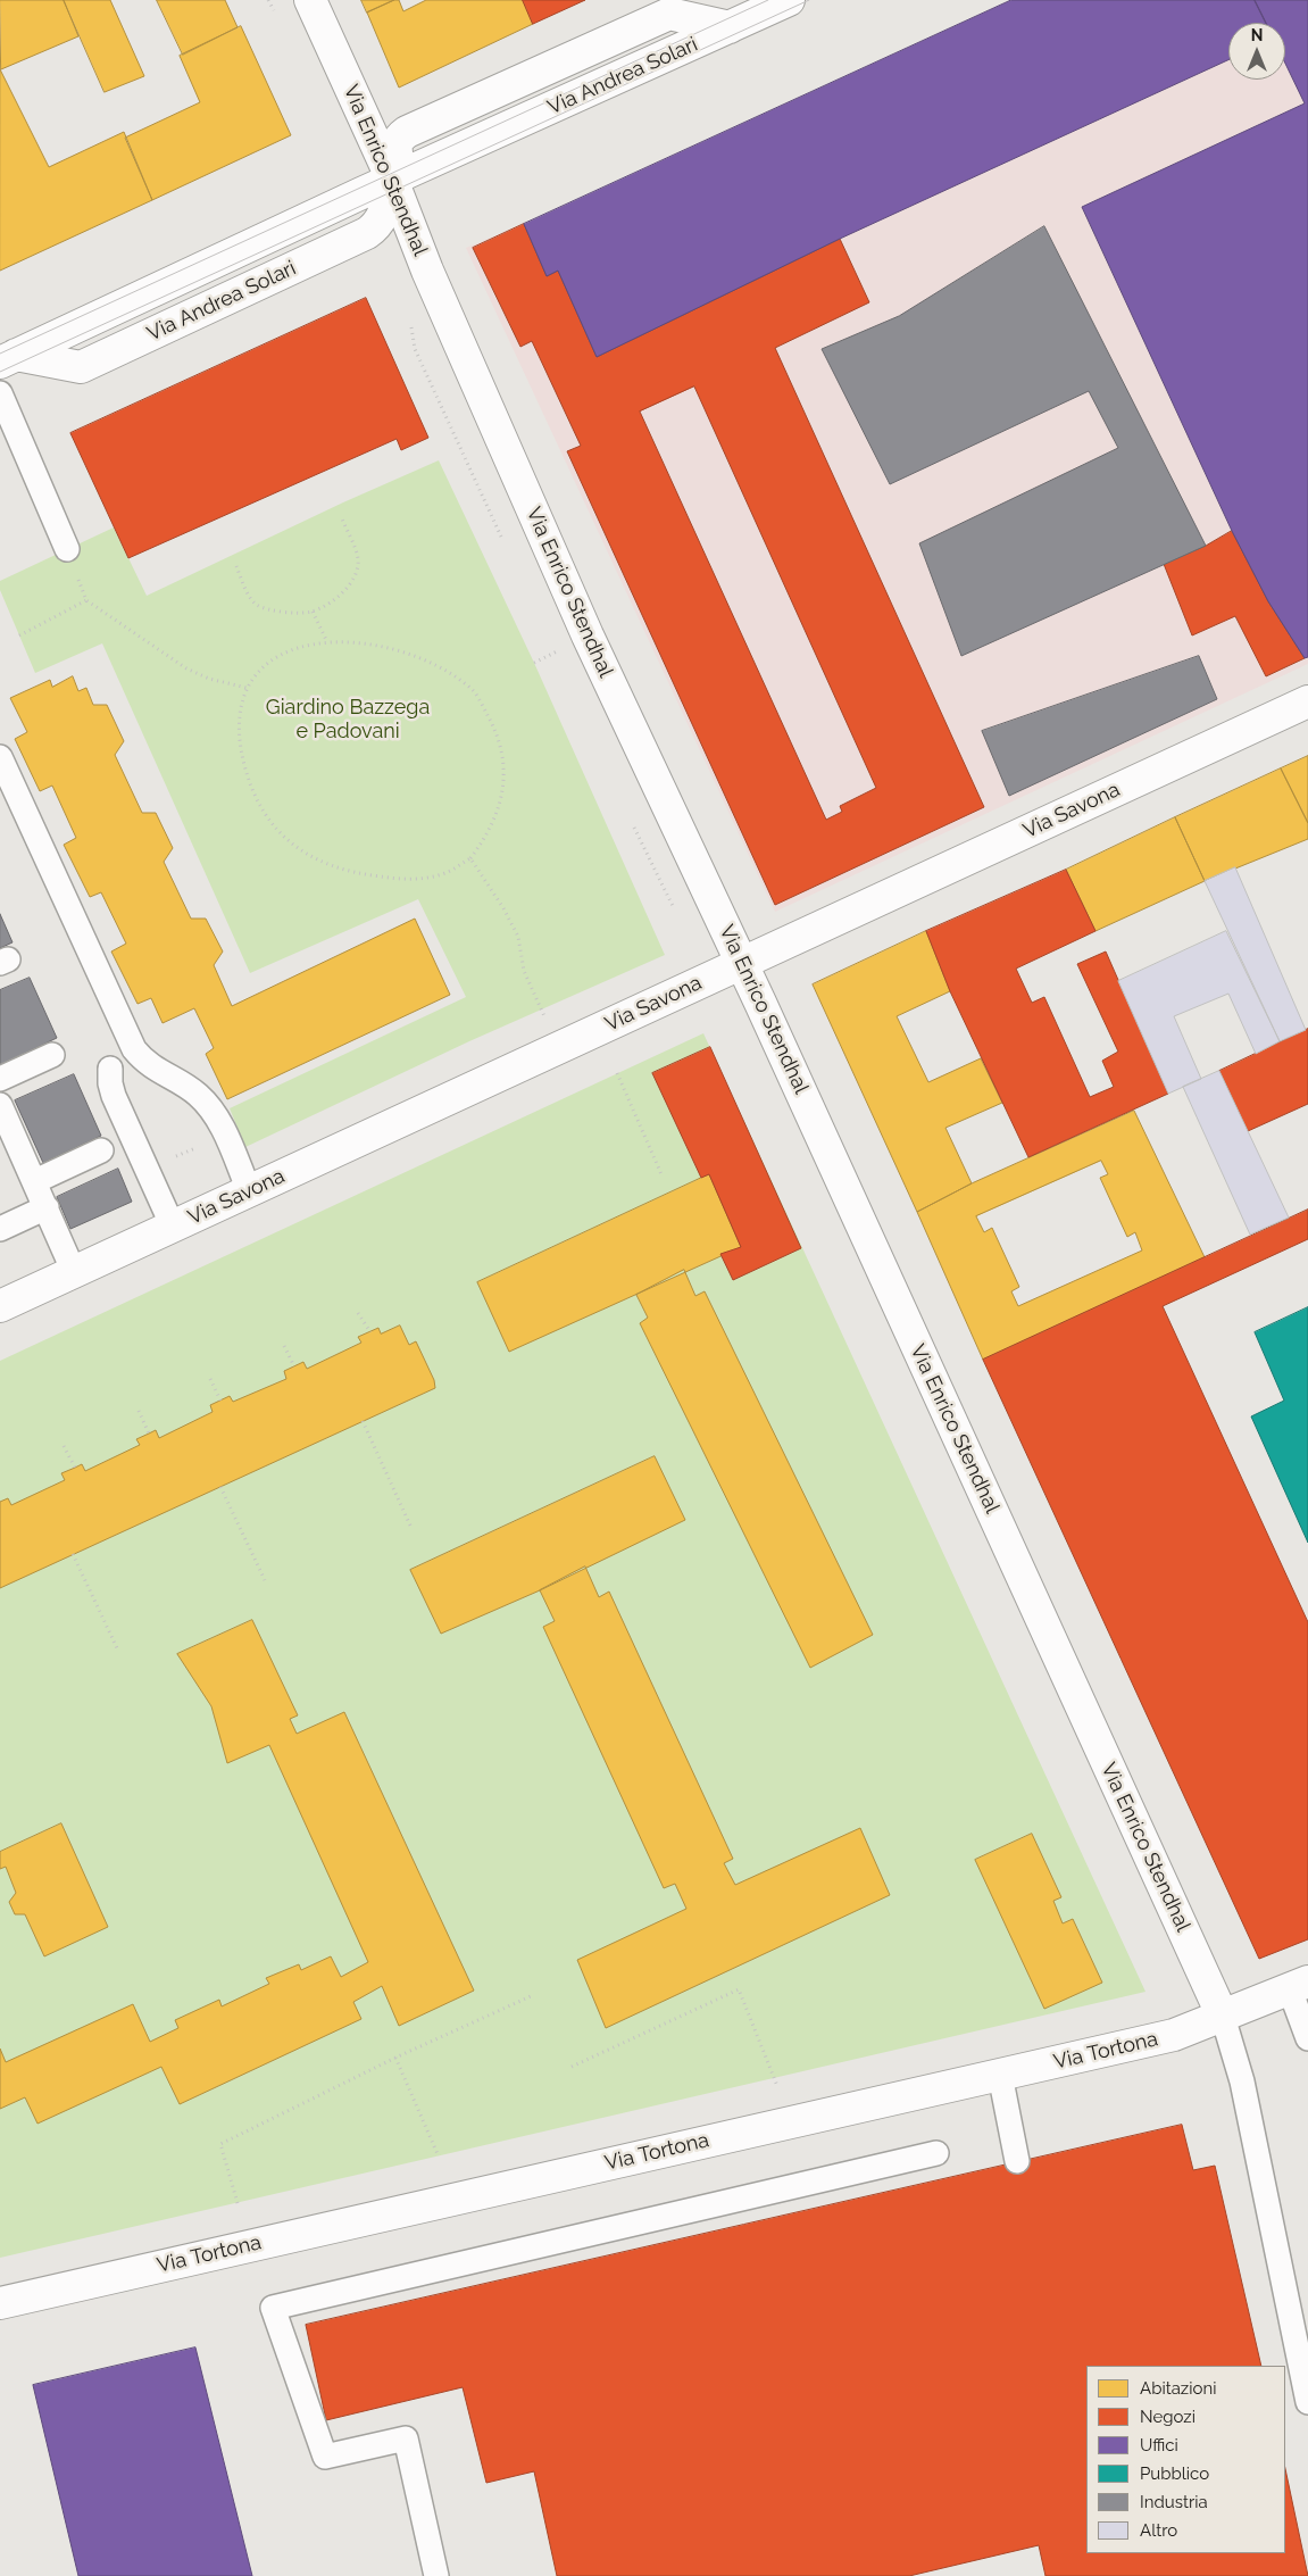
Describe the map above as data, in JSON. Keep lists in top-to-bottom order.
{
  "streets": {
    "street": [
      "Via Andrea Solari",
      "Via Enrico Stendhal",
      "Via Savona",
      "Via Tortona"
    ]
  },
  "crossings": [
    ["Via Andrea Solari", "Via Enrico Stendhal"],
    ["Via Enrico Stendhal", "Via Savona"],
    ["Via Enrico Stendhal", "Via Tortona"]
  ],
  "parks": ["Giardino Bazzega e Padovani"],
  "legend": [
    "Abitazioni",
    "Negozi",
    "Uffici",
    "Pubblico",
    "Industria",
    "Altro"
  ],
  "north": "top"
}
